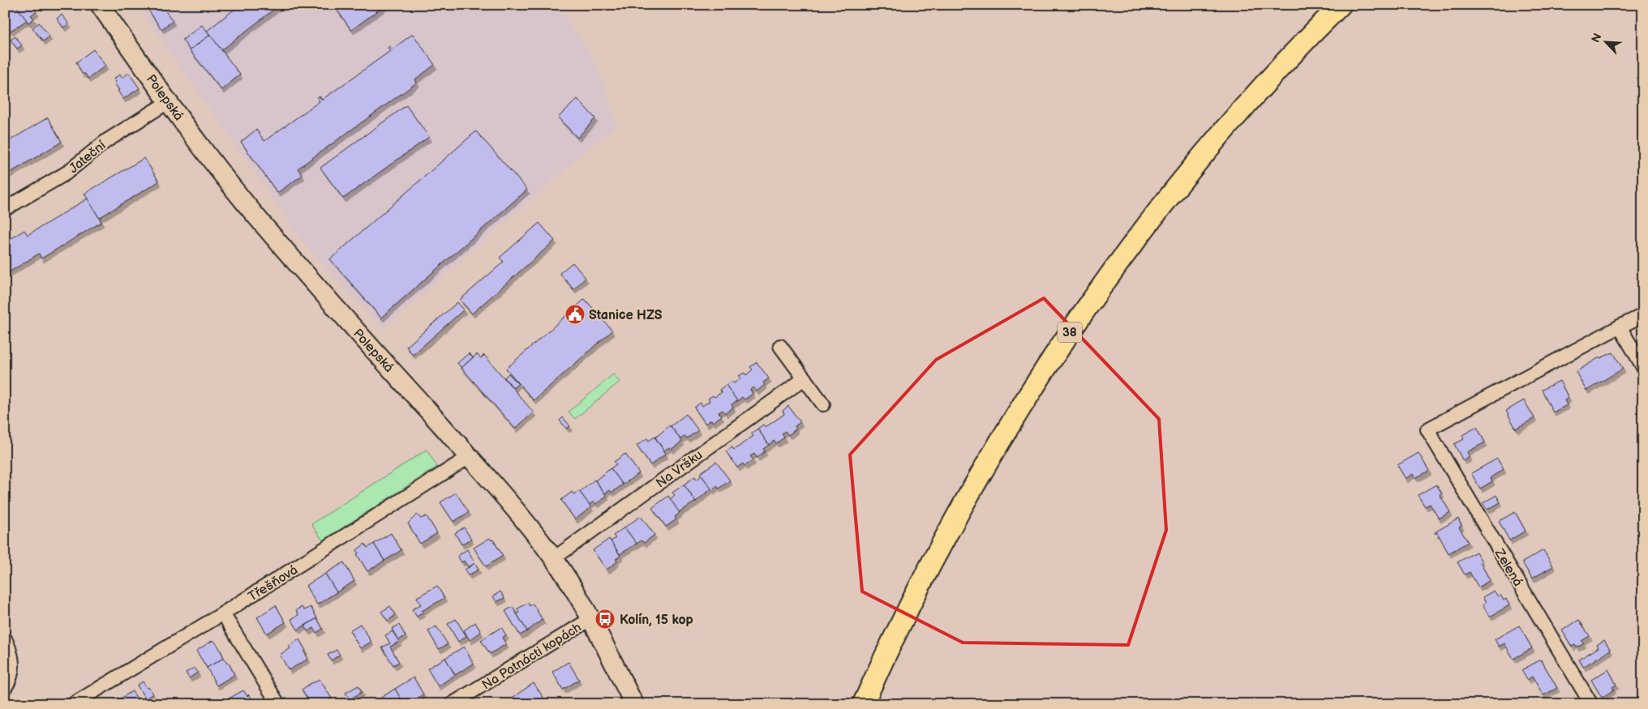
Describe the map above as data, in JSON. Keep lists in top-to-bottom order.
{
  "streets": {
    "main road": ["Polepská", "38"],
    "street": [
      "Jateční",
      "Na Vršku",
      "Zelená",
      "Třešňová",
      "Na Patnácti kopách"
    ]
  },
  "crossings": [
    ["Polepská", "Jateční"],
    ["Polepská", "Na Vršku"],
    ["Polepská", "Třešňová"],
    ["Polepská", "Na Patnácti kopách"]
  ],
  "places": {
    "public building": ["Stanice HZS"],
    "bus stop": ["Kolín, 15 kop"]
  },
  "north": "top left"
}
